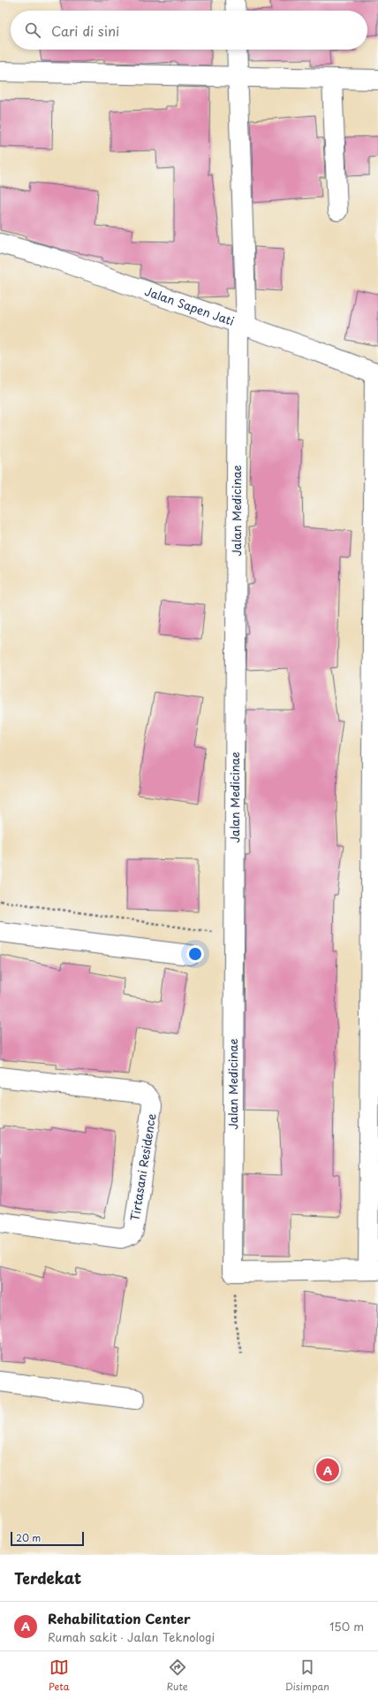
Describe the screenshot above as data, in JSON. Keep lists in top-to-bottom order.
{
  "streets": {
    "street": ["Jalan Sapen Jati", "Jalan Medicinae", "Tirtasani Residence"]
  },
  "crossings": [
    ["Jalan Sapen Jati", "Jalan Medicinae"]
  ],
  "scale_bar": "20 m",
  "page": {
    "search": "Cari di sini",
    "pins": "A",
    "scale": "20 m",
    "heading": "Terdekat",
    "list": [
      {
        "mark": "A",
        "name": "Rehabilitation Center",
        "note": "Rumah sakit · Jalan Teknologi",
        "value": "150 m"
      }
    ],
    "nav": ["Peta", "Rute", "Disimpan"]
  }
}
